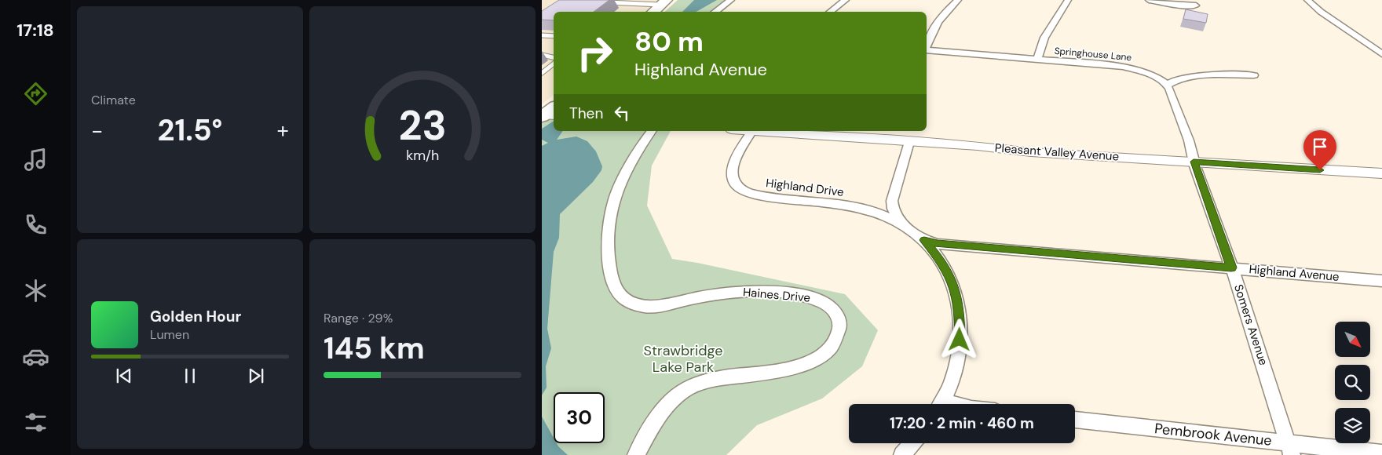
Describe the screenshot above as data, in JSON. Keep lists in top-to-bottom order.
{
  "streets": {
    "street": [
      "Springhouse Lane",
      "Pleasant Valley Avenue",
      "Highland Drive",
      "Highland Avenue",
      "Haines Drive",
      "Somers Avenue",
      "Pembrook Avenue"
    ]
  },
  "crossings": [
    ["Springhouse Lane", "Somers Avenue"],
    ["Pleasant Valley Avenue", "Highland Drive"],
    ["Pleasant Valley Avenue", "Somers Avenue"],
    ["Highland Drive", "Highland Avenue"],
    ["Highland Avenue", "Somers Avenue"],
    ["Somers Avenue", "Pembrook Avenue"]
  ],
  "parks": ["Strawbridge Lake Park"],
  "north": "bottom right",
  "page": {
    "tabs": "17:18",
    "tile": [
      "Climate",
      ["Range · 29%", "145 km"]
    ],
    "turn": ["80 m", "Highland Avenue"],
    "then": "Then",
    "heat": ["−", "21.5°", "+"],
    "song": ["Golden Hour", "Lumen"],
    "limit": "30",
    "trip": "17:20 · 2 min · 460 m",
    "gauge": ["23", "km/h"]
  }
}
